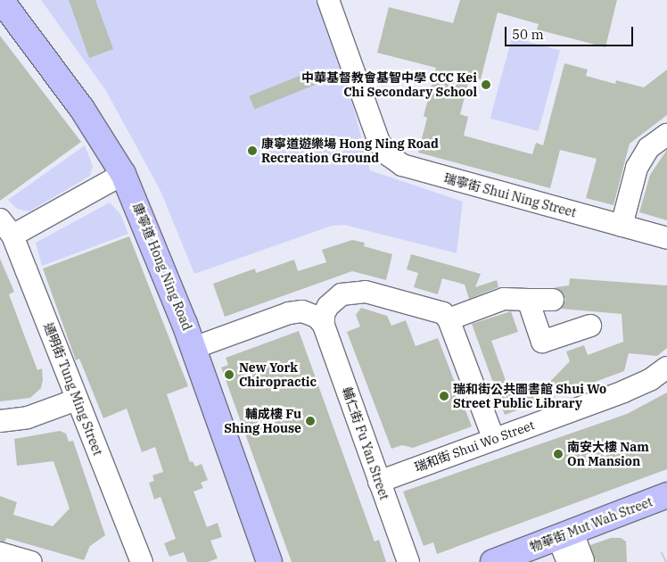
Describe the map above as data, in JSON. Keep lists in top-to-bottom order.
{
  "streets": {
    "main road": ["康寧道 Hong Ning Road", "物華街 Mut Wah Street"],
    "street": [
      "瑞寧街 Shui Ning Street",
      "通明街 Tung Ming Street",
      "輔仁街 Fu Yan Street",
      "瑞和街 Shui Wo Street"
    ]
  },
  "crossings": [
    ["輔仁街 Fu Yan Street", "瑞和街 Shui Wo Street"]
  ],
  "places": [
    "中華基督教會基智中學 CCC Kei Chi Secondary School",
    "康寧道遊樂場 Hong Ning Road Recreation Ground",
    "New York Chiropractic",
    "瑞和街公共圖書館 Shui Wo Street Public Library",
    "輔成樓 Fu Shing House",
    "南安大樓 Nam On Mansion"
  ],
  "scale_bar": "50 m"
}
